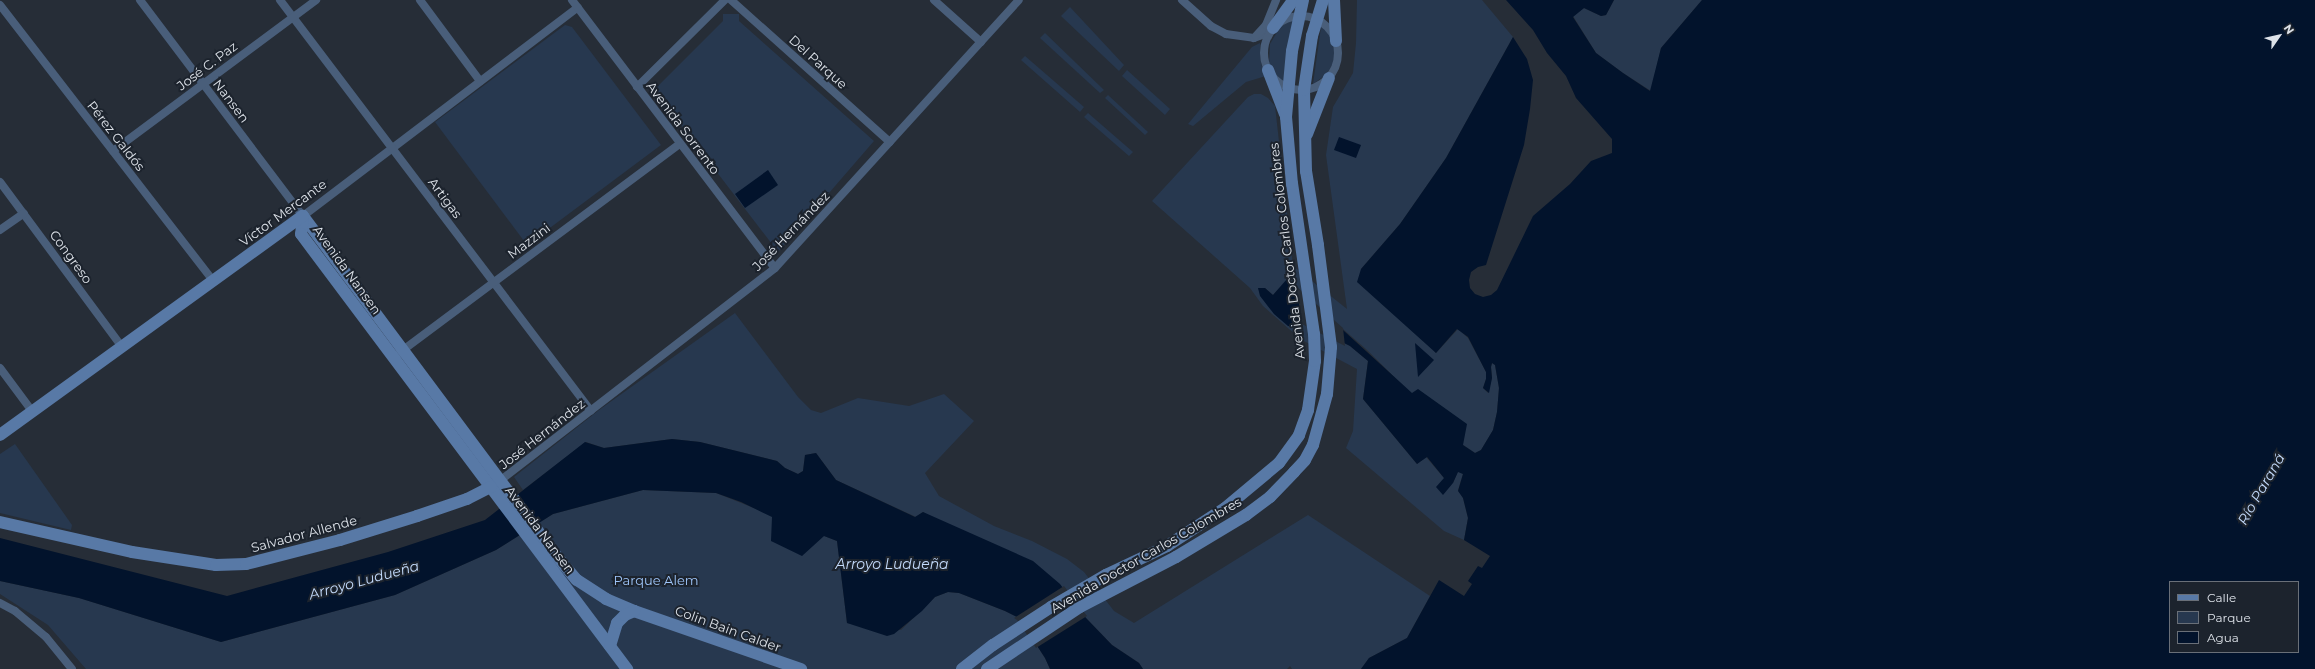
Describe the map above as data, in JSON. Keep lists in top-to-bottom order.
{
  "streets": {
    "street": [
      "Del Parque",
      "José C. Paz",
      "Nansen",
      "Avenida Sorrento",
      "Pérez Galdós",
      "Artigas",
      "Víctor Mercante",
      "José Hernández",
      "Mazzini",
      "Avenida Doctor Carlos Colombres",
      "Congreso",
      "Avenida Nansen",
      "Salvador Allende",
      "Colin Bain Calder"
    ]
  },
  "crossings": [
    ["Del Parque", "José Hernández"],
    ["José C. Paz", "Nansen"],
    ["José C. Paz", "Pérez Galdós"],
    ["José C. Paz", "Artigas"],
    ["Nansen", "Víctor Mercante"],
    ["Nansen", "Avenida Nansen"],
    ["Avenida Sorrento", "Víctor Mercante"],
    ["Avenida Sorrento", "José Hernández"],
    ["Avenida Sorrento", "Mazzini"],
    ["Pérez Galdós", "Víctor Mercante"],
    ["Artigas", "Víctor Mercante"],
    ["Artigas", "José Hernández"],
    ["Artigas", "Mazzini"],
    ["Víctor Mercante", "Congreso"],
    ["Víctor Mercante", "Avenida Nansen"],
    ["José Hernández", "Avenida Nansen"],
    ["José Hernández", "Salvador Allende"],
    ["Mazzini", "Avenida Nansen"],
    ["Avenida Nansen", "Salvador Allende"],
    ["Avenida Nansen", "Colin Bain Calder"]
  ],
  "water": ["Río Paraná", "Arroyo Ludueña"],
  "parks": ["Parque Alem"],
  "legend": ["Calle", "Parque", "Agua"],
  "north": "top right"
}
